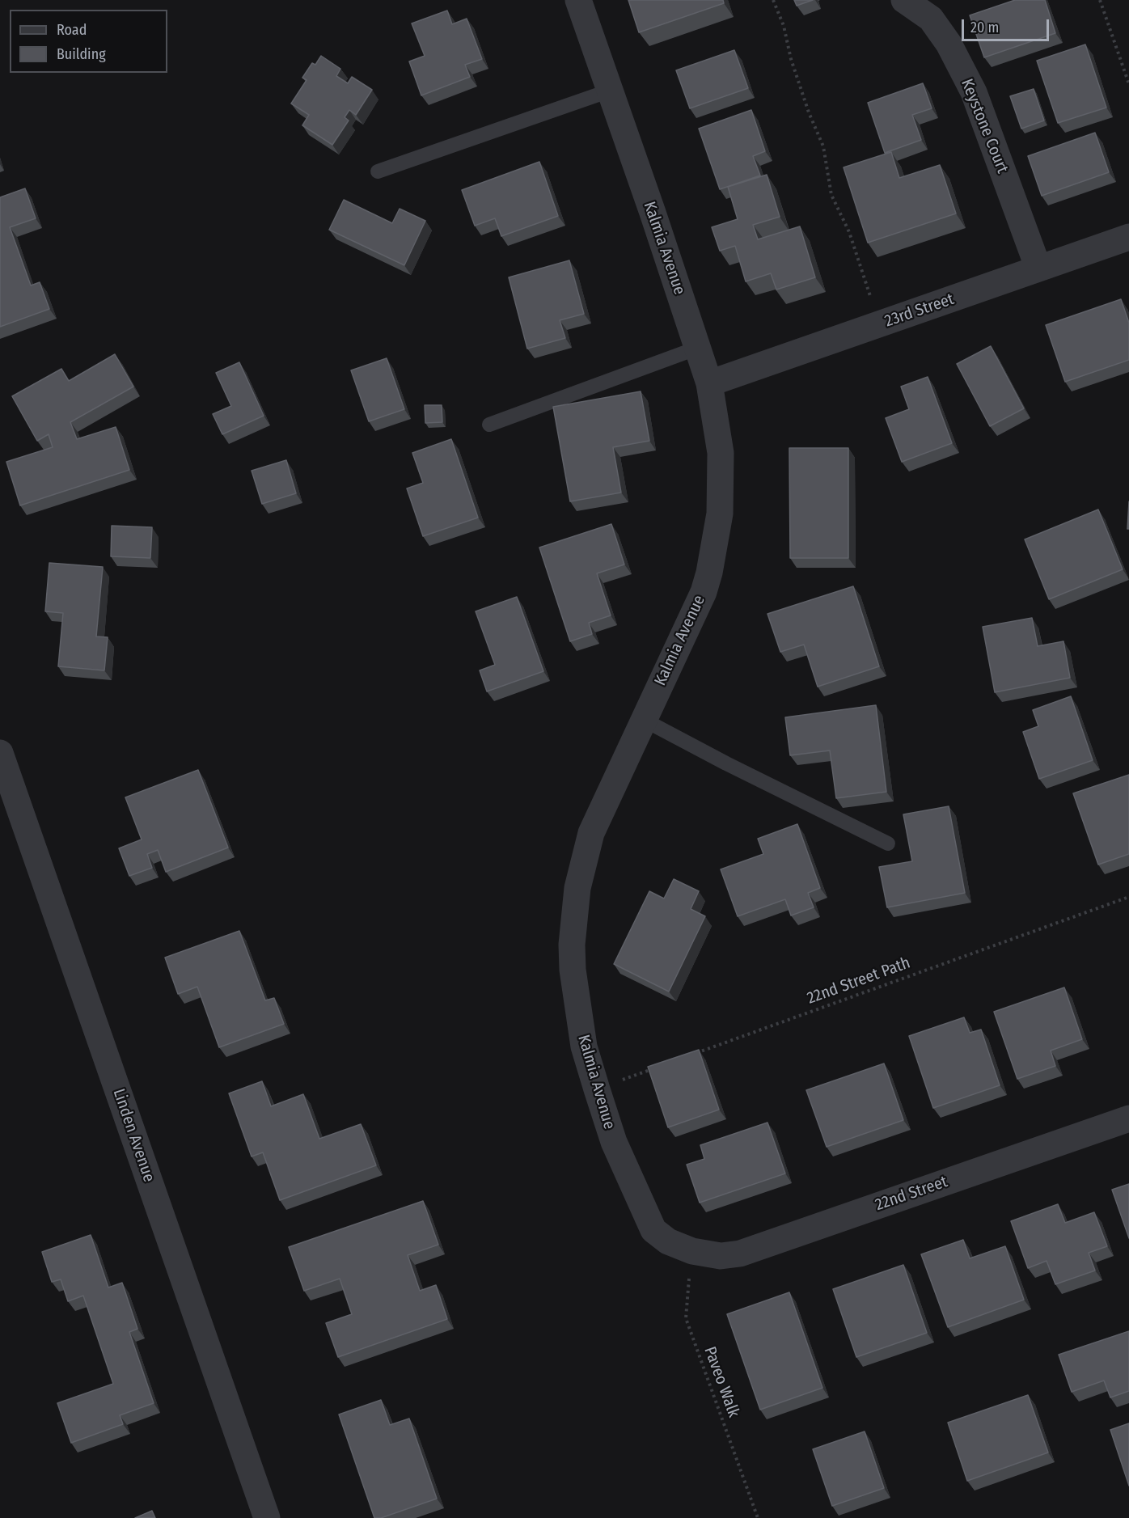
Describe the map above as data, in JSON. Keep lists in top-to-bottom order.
{
  "streets": {
    "street": [
      "Keystone Court",
      "Kalmia Avenue",
      "23rd Street",
      "Linden Avenue",
      "22nd Street"
    ],
    "path": ["22nd Street Path", "Paveo Walk"]
  },
  "crossings": [
    ["Keystone Court", "23rd Street"],
    ["Kalmia Avenue", "23rd Street"],
    ["Kalmia Avenue", "22nd Street"],
    ["Kalmia Avenue", "Paveo Walk"],
    ["22nd Street", "Paveo Walk"]
  ],
  "legend": ["Road", "Building"],
  "scale_bar": "20 m"
}
